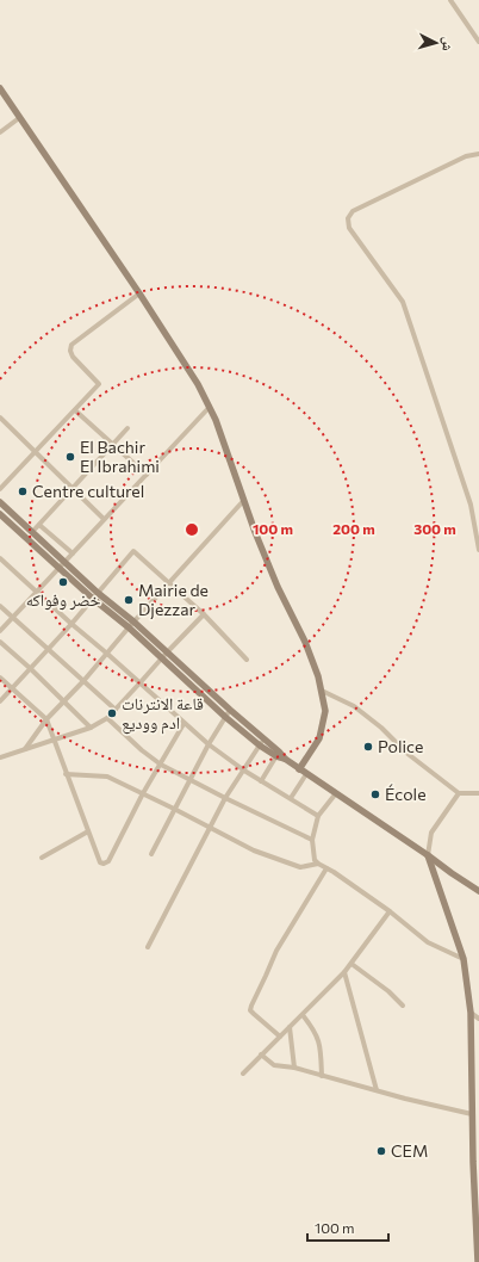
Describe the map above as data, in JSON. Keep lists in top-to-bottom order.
{
  "places": [
    "El Bachir El Ibrahimi",
    "Centre culturel",
    "خضر وفواكه",
    "Mairie de Djezzar",
    "قاعة الانترنات ادم ووديع",
    "Police",
    "École",
    "CEM"
  ],
  "scale_bar": "100 m",
  "north": "right",
  "rings": ["100 m", "200 m", "300 m"]
}
